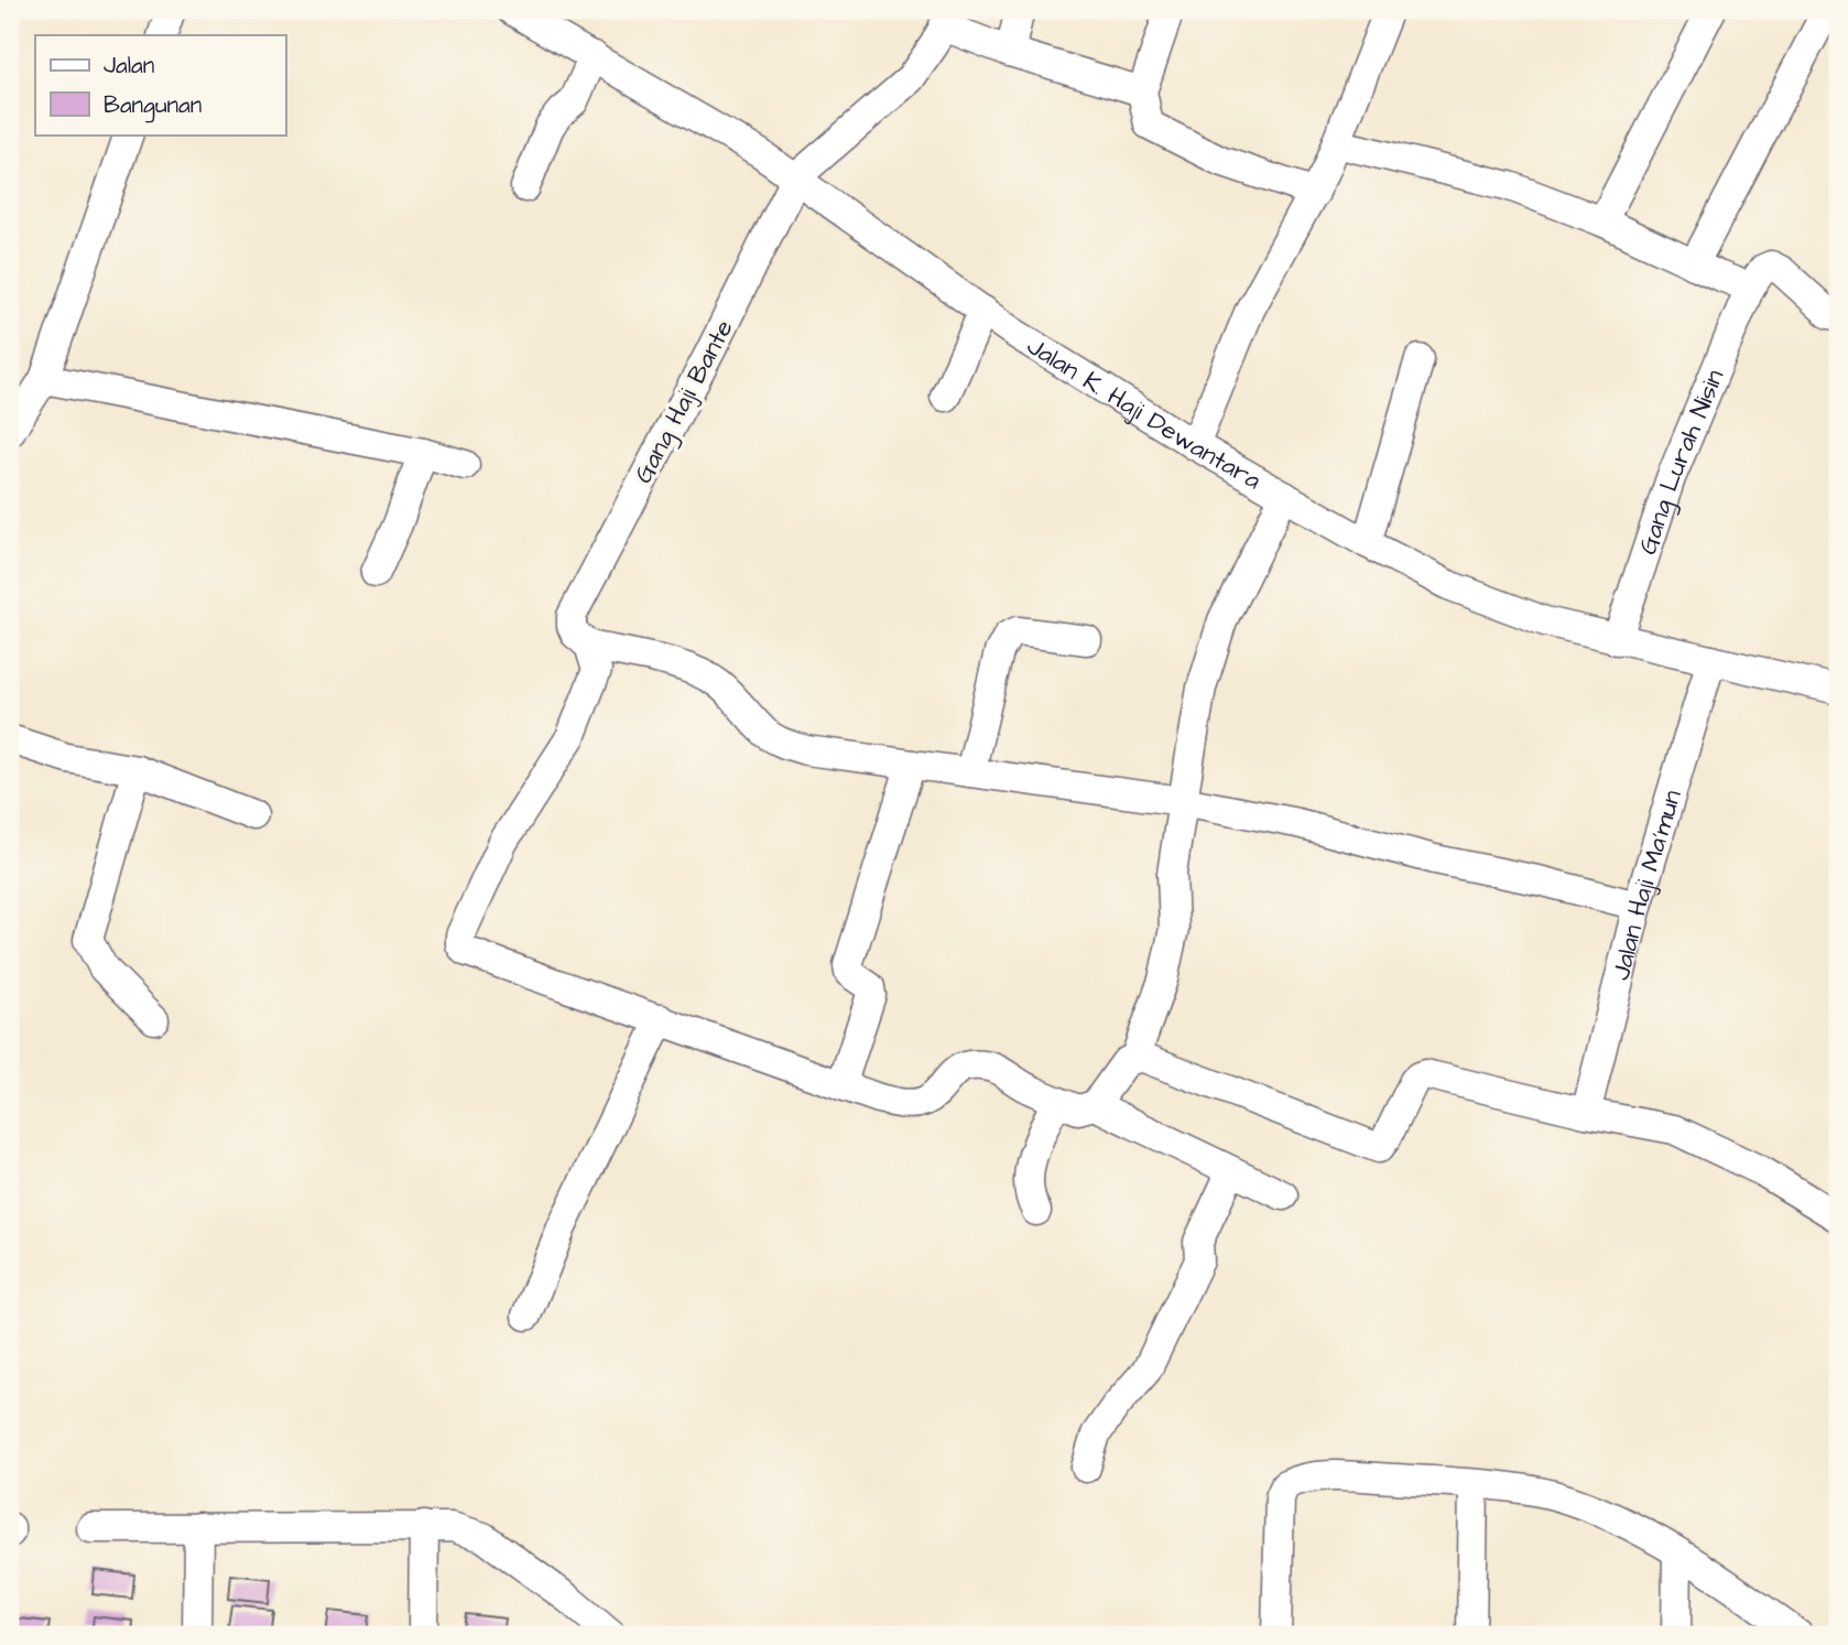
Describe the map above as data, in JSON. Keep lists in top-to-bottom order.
{
  "streets": {
    "street": [
      "Gang Haji Bante",
      "Jalan K. Haji Dewantara",
      "Gang Lurah Nisin",
      "Jalan Haji Ma'mun"
    ]
  },
  "crossings": [
    ["Gang Haji Bante", "Jalan K. Haji Dewantara"],
    ["Jalan K. Haji Dewantara", "Gang Lurah Nisin"],
    ["Jalan K. Haji Dewantara", "Jalan Haji Ma'mun"]
  ],
  "legend": ["Jalan", "Bangunan"]
}
